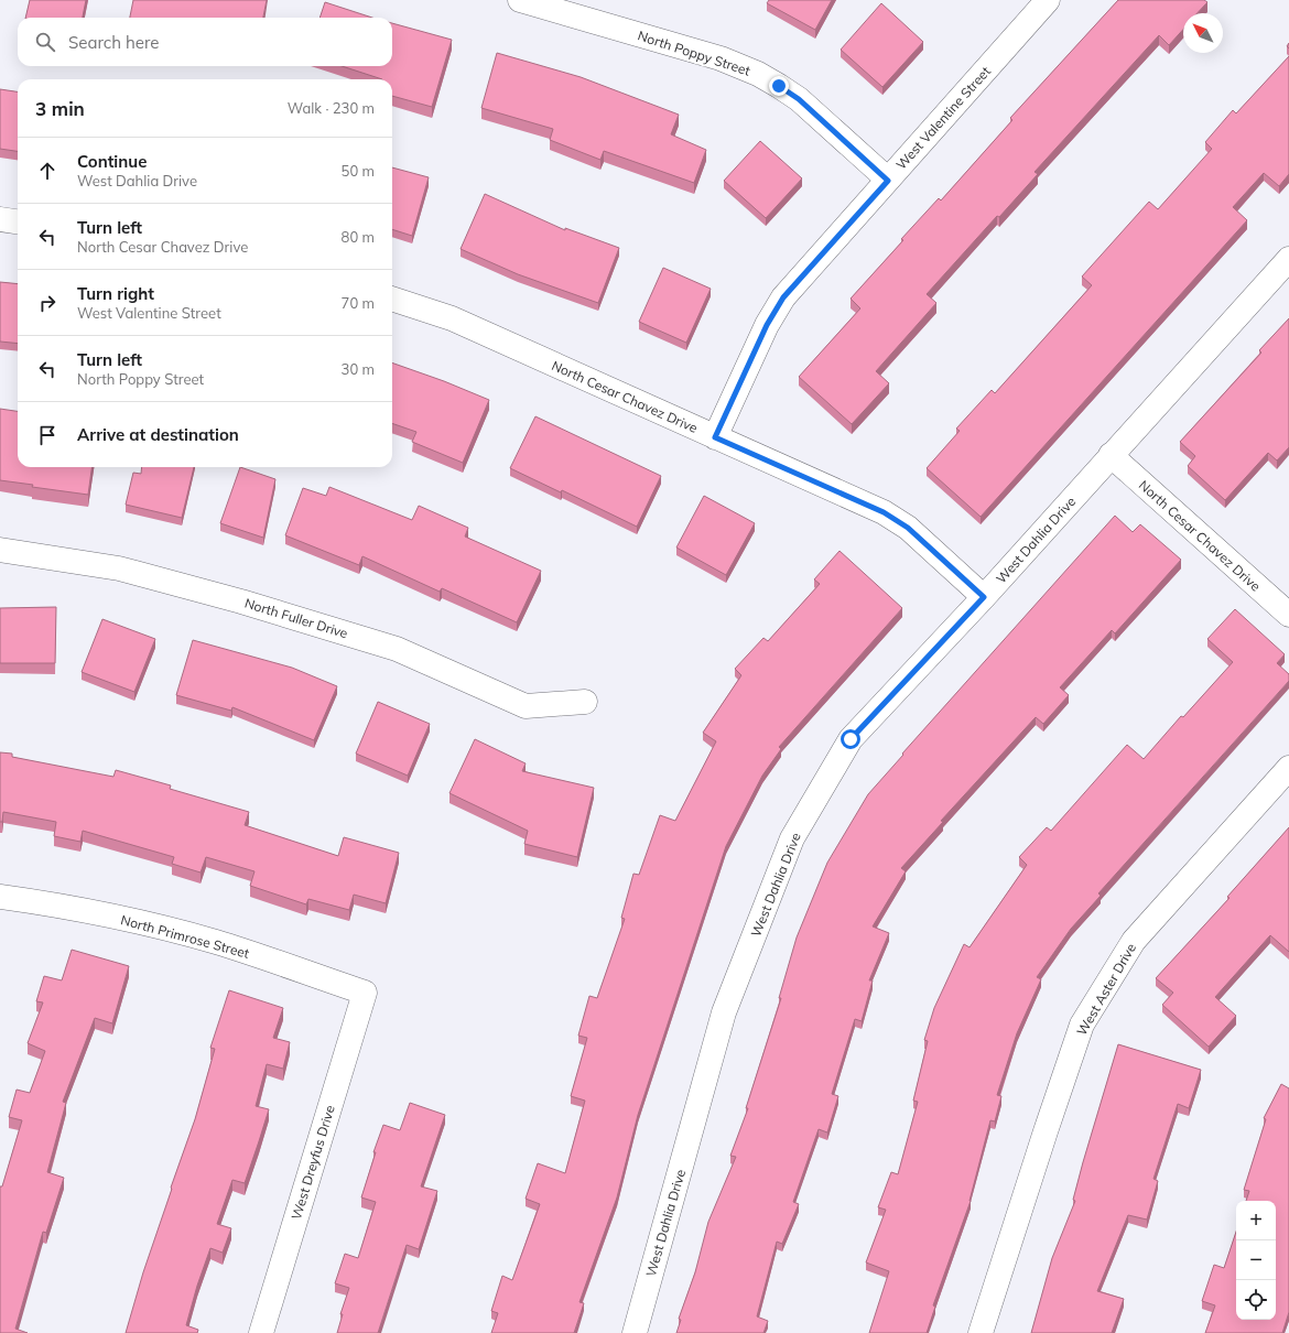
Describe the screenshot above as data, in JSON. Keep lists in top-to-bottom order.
{
  "streets": {
    "street": [
      "North Poppy Street",
      "West Valentine Street",
      "North Cesar Chavez Drive",
      "West Dahlia Drive",
      "North Fuller Drive",
      "North Primrose Street",
      "West Aster Drive",
      "West Dreyfus Drive"
    ]
  },
  "crossings": [
    ["North Poppy Street", "West Valentine Street"],
    ["West Valentine Street", "North Cesar Chavez Drive"],
    ["North Cesar Chavez Drive", "West Dahlia Drive"],
    ["North Primrose Street", "West Dreyfus Drive"]
  ],
  "north": "top left",
  "page": {
    "search": "Search here",
    "heading": ["3 min", "Walk · 230 m"],
    "list": [
      ["Continue", "West Dahlia Drive", "50 m"],
      ["Turn left", "North Cesar Chavez Drive", "80 m"],
      ["Turn right", "West Valentine Street", "70 m"],
      ["Turn left", "North Poppy Street", "30 m"],
      "Arrive at destination"
    ],
    "map_buttons": ["+", "−"]
  }
}
